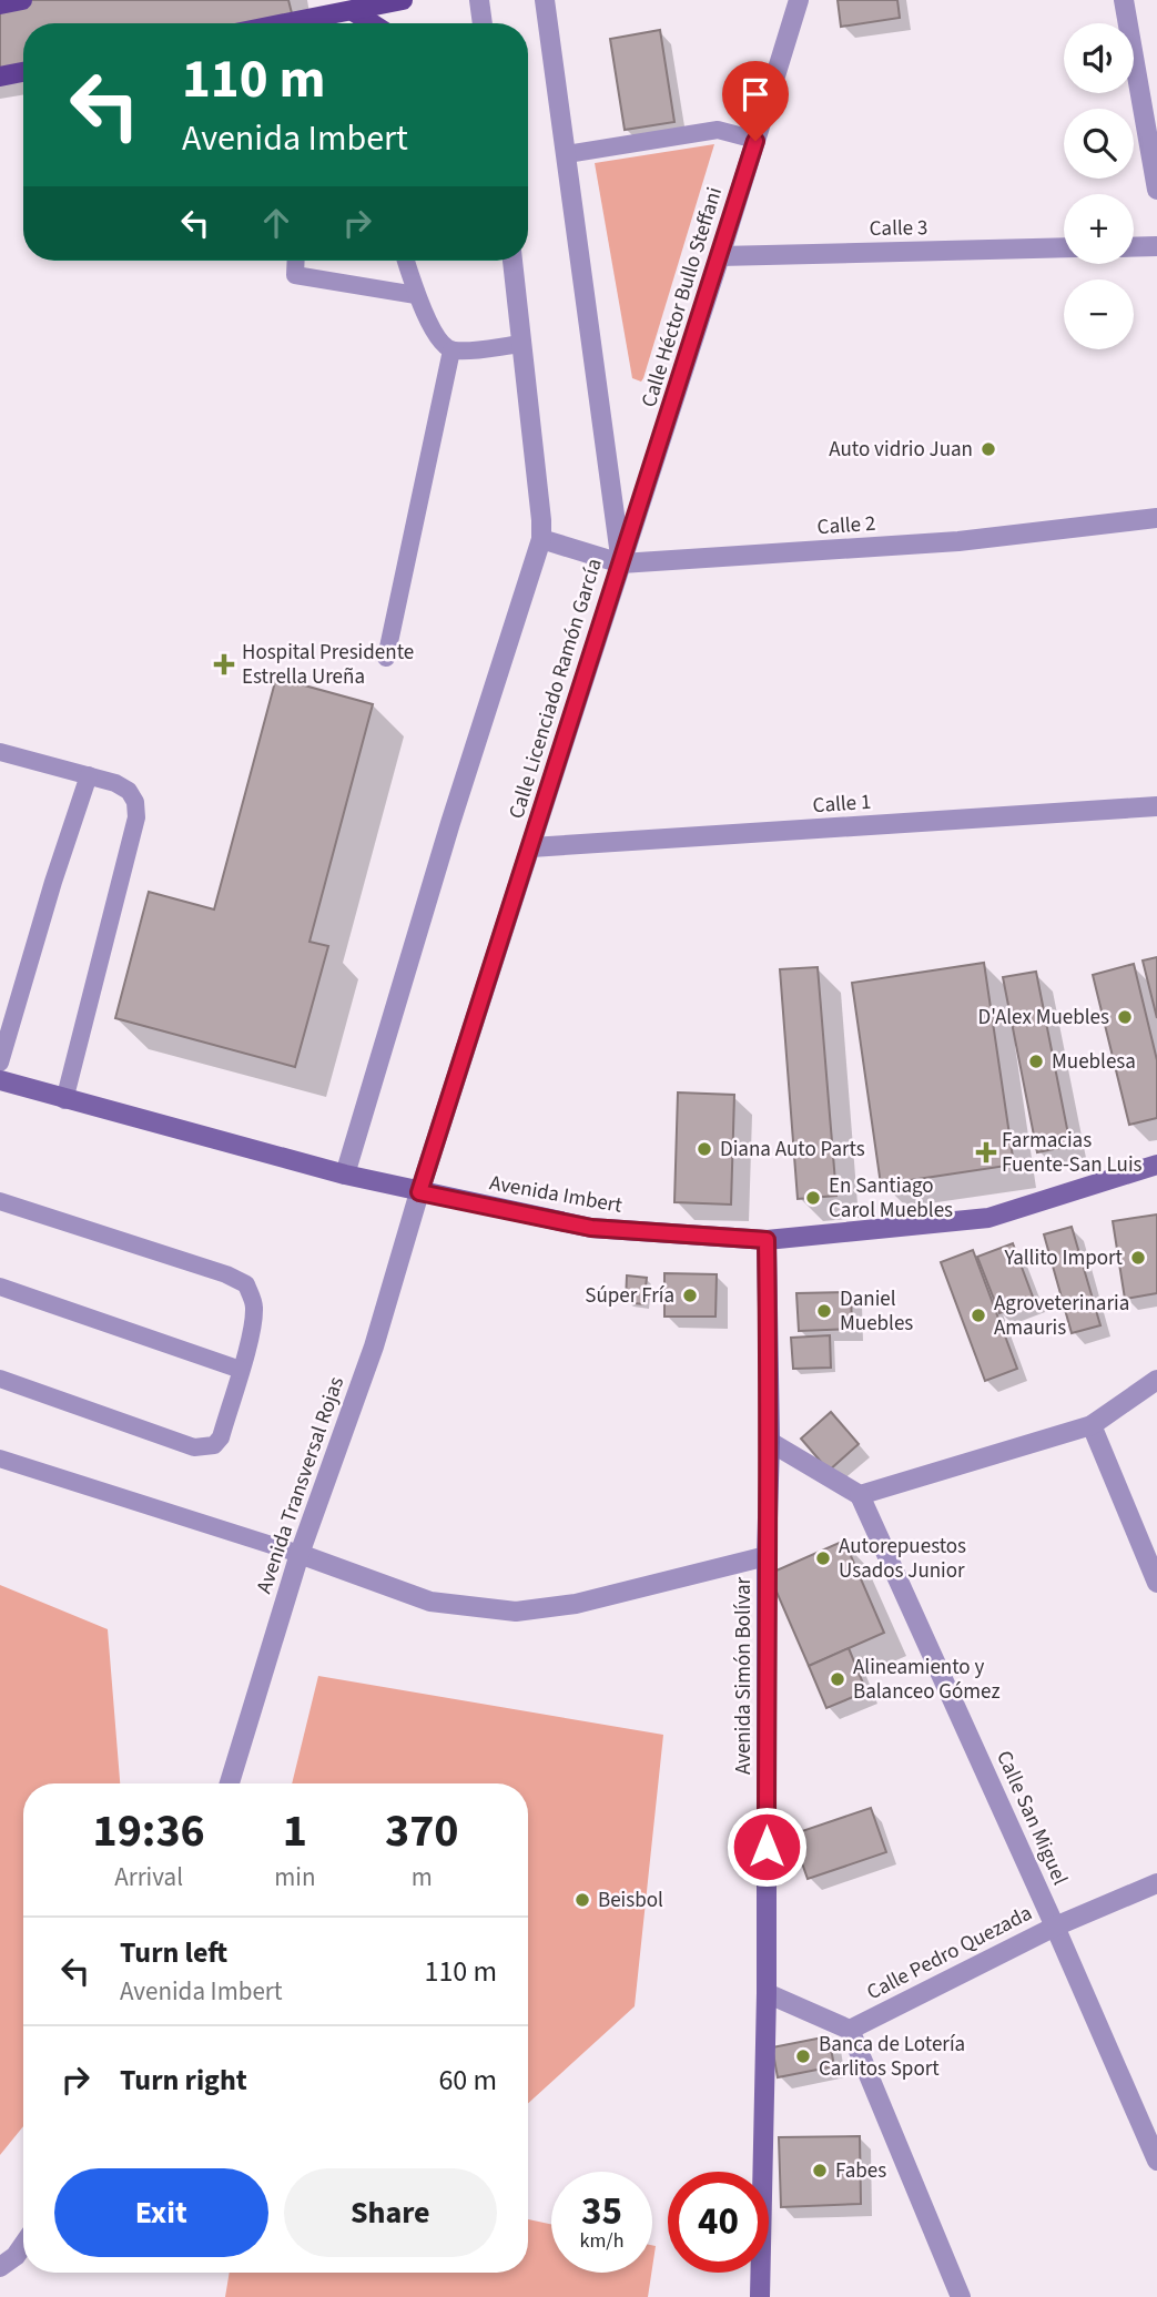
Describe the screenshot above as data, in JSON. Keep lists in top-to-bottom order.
{
  "streets": {
    "main road": ["Avenida Imbert", "Avenida Simón Bolívar"],
    "street": [
      "Calle 3",
      "Calle Héctor Bullo Steffani",
      "Calle 2",
      "Calle Licenciado Ramón García",
      "Calle 1",
      "Avenida Transversal Rojas",
      "Calle San Miguel",
      "Calle Pedro Quezada"
    ]
  },
  "crossings": [
    ["Calle 3", "Calle Héctor Bullo Steffani"],
    ["Calle Héctor Bullo Steffani", "Calle 2"],
    ["Calle Héctor Bullo Steffani", "Calle Licenciado Ramón García"],
    ["Calle 2", "Calle Licenciado Ramón García"],
    ["Calle Licenciado Ramón García", "Calle 1"],
    ["Calle Licenciado Ramón García", "Avenida Imbert"],
    ["Calle Licenciado Ramón García", "Avenida Transversal Rojas"],
    ["Avenida Imbert", "Avenida Transversal Rojas"],
    ["Avenida Imbert", "Avenida Simón Bolívar"],
    ["Calle San Miguel", "Calle Pedro Quezada"]
  ],
  "places": {
    "other": [
      "Auto vidrio Juan",
      "D'Alex Muebles",
      "Mueblesa",
      "Diana Auto Parts",
      "En Santiago Carol Muebles",
      "Yallito Import",
      "Súper Fría",
      "Daniel Muebles",
      "Agroveterinaria Amauris",
      "Autorepuestos Usados Junior",
      "Alineamiento y Balanceo Gómez",
      "Beisbol",
      "Banca de Lotería Carlitos Sport",
      "Fabes"
    ],
    "health": ["Hospital Presidente Estrella Ureña", "Farmacias Fuente-San Luis"]
  },
  "page": {
    "map_buttons": ["+", "−"],
    "turn": ["110 m", "Avenida Imbert"],
    "eta": [
      "19:36",
      "Arrival",
      "1",
      "min",
      "370",
      "m"
    ],
    "list": [
      {
        "name": "Turn left",
        "note": "Avenida Imbert",
        "value": "110 m"
      },
      {
        "name": "Turn right",
        "value": "60 m"
      }
    ],
    "buttons": ["Exit", "Share"],
    "speed": "35 km/h",
    "limit": "40"
  }
}
